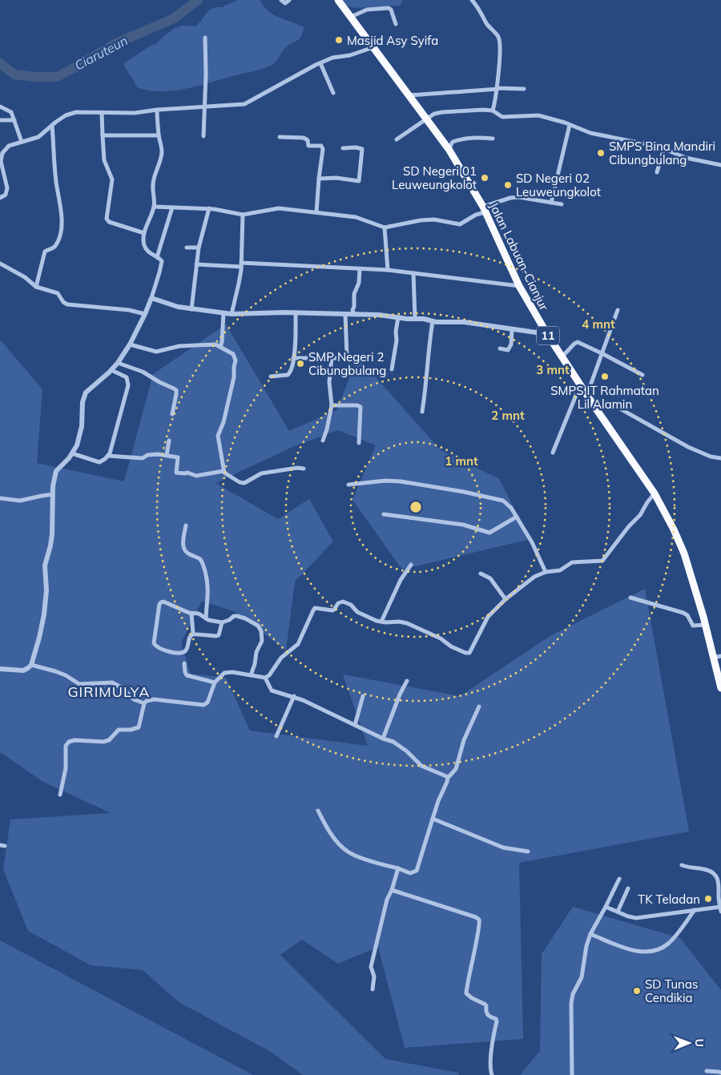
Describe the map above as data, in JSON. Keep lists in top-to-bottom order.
{
  "streets": {
    "highway": ["Jalan Labuan-Cianjur", "11"]
  },
  "districts": ["GIRIMULYA"],
  "water": ["Ciaruteun"],
  "places": [
    "Masjid Asy Syifa",
    "SMPS Bina Mandiri Cibungbulang",
    "SD Negeri 01 Leuweungkolot",
    "SD Negeri 02 Leuweungkolot",
    "SMP Negeri 2 Cibungbulang",
    "SMPS IT Rahmatan Lil Alamin",
    "TK Teladan",
    "SD Tunas Cendikia"
  ],
  "north": "right",
  "rings": [
    "4 mnt",
    "3 mnt",
    "2 mnt",
    "1 mnt"
  ]
}
